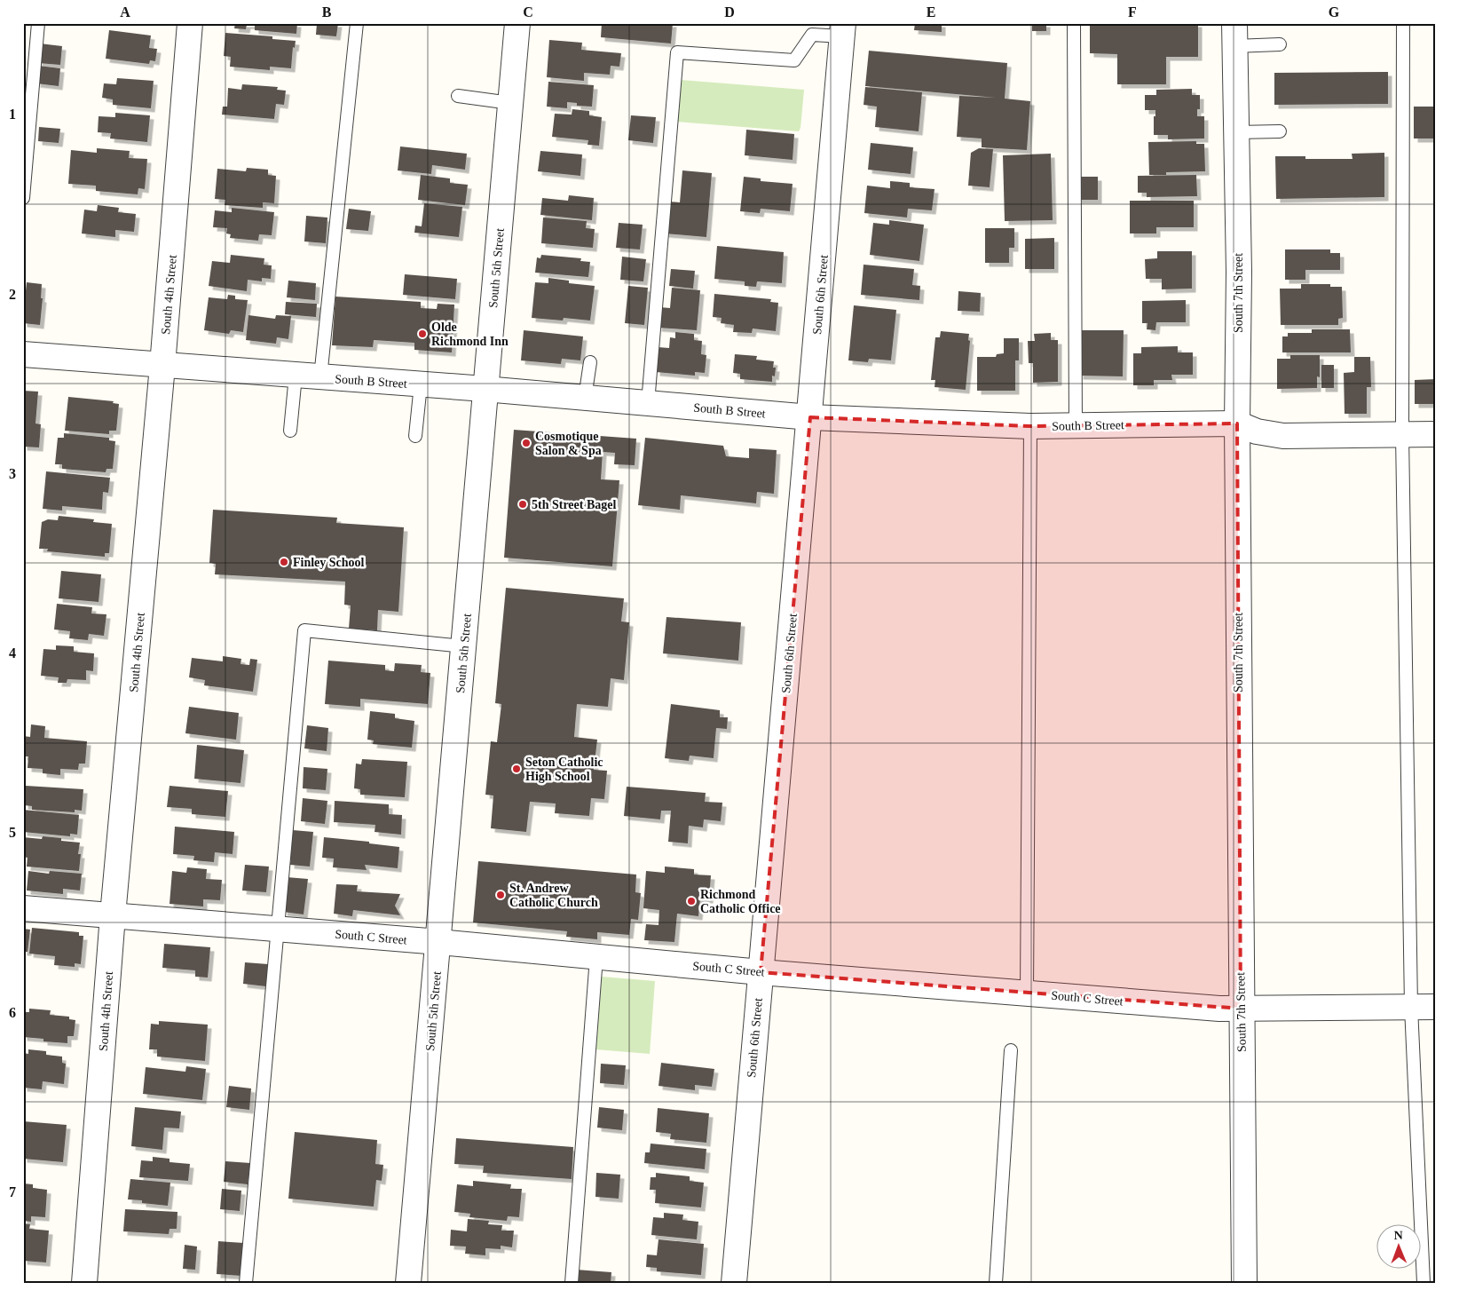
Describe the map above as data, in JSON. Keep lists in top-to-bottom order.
{
  "streets": {
    "street": [
      "South 5th Street",
      "South 7th Street",
      "South 4th Street",
      "South 6th Street",
      "South B Street",
      "South C Street"
    ]
  },
  "crossings": [
    ["South 5th Street", "South B Street"],
    ["South 5th Street", "South C Street"],
    ["South 7th Street", "South B Street"],
    ["South 7th Street", "South C Street"],
    ["South 4th Street", "South B Street"],
    ["South 4th Street", "South C Street"],
    ["South 6th Street", "South B Street"],
    ["South 6th Street", "South C Street"]
  ],
  "places": [
    "Olde Richmond Inn",
    "Cosmotique Salon & Spa",
    "5th Street Bagel",
    "Finley School",
    "Seton Catholic High School",
    "St. Andrew Catholic Church",
    "Richmond Catholic Office"
  ],
  "north": "top",
  "grid": {
    "columns": [
      "A",
      "B",
      "C",
      "D",
      "E",
      "F",
      "G"
    ],
    "rows": [
      "1",
      "2",
      "3",
      "4",
      "5",
      "6",
      "7"
    ]
  }
}
